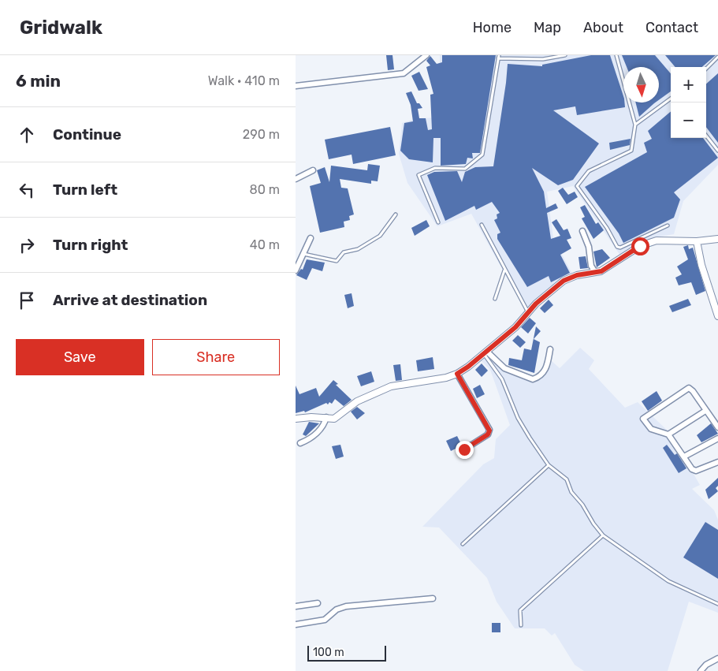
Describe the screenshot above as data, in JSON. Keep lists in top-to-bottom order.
{
  "scale_bar": "100 m",
  "north": "bottom",
  "page": {
    "header": "Gridwalk",
    "nav": [
      "Home",
      "Map",
      "About",
      "Contact"
    ],
    "heading": ["6 min", "Walk · 410 m"],
    "map_buttons": ["+", "−"],
    "list": [
      ["Continue", "290 m"],
      ["Turn left", "80 m"],
      ["Turn right", "40 m"],
      "Arrive at destination"
    ],
    "buttons": ["Save", "Share"],
    "scale": "100 m"
  }
}
